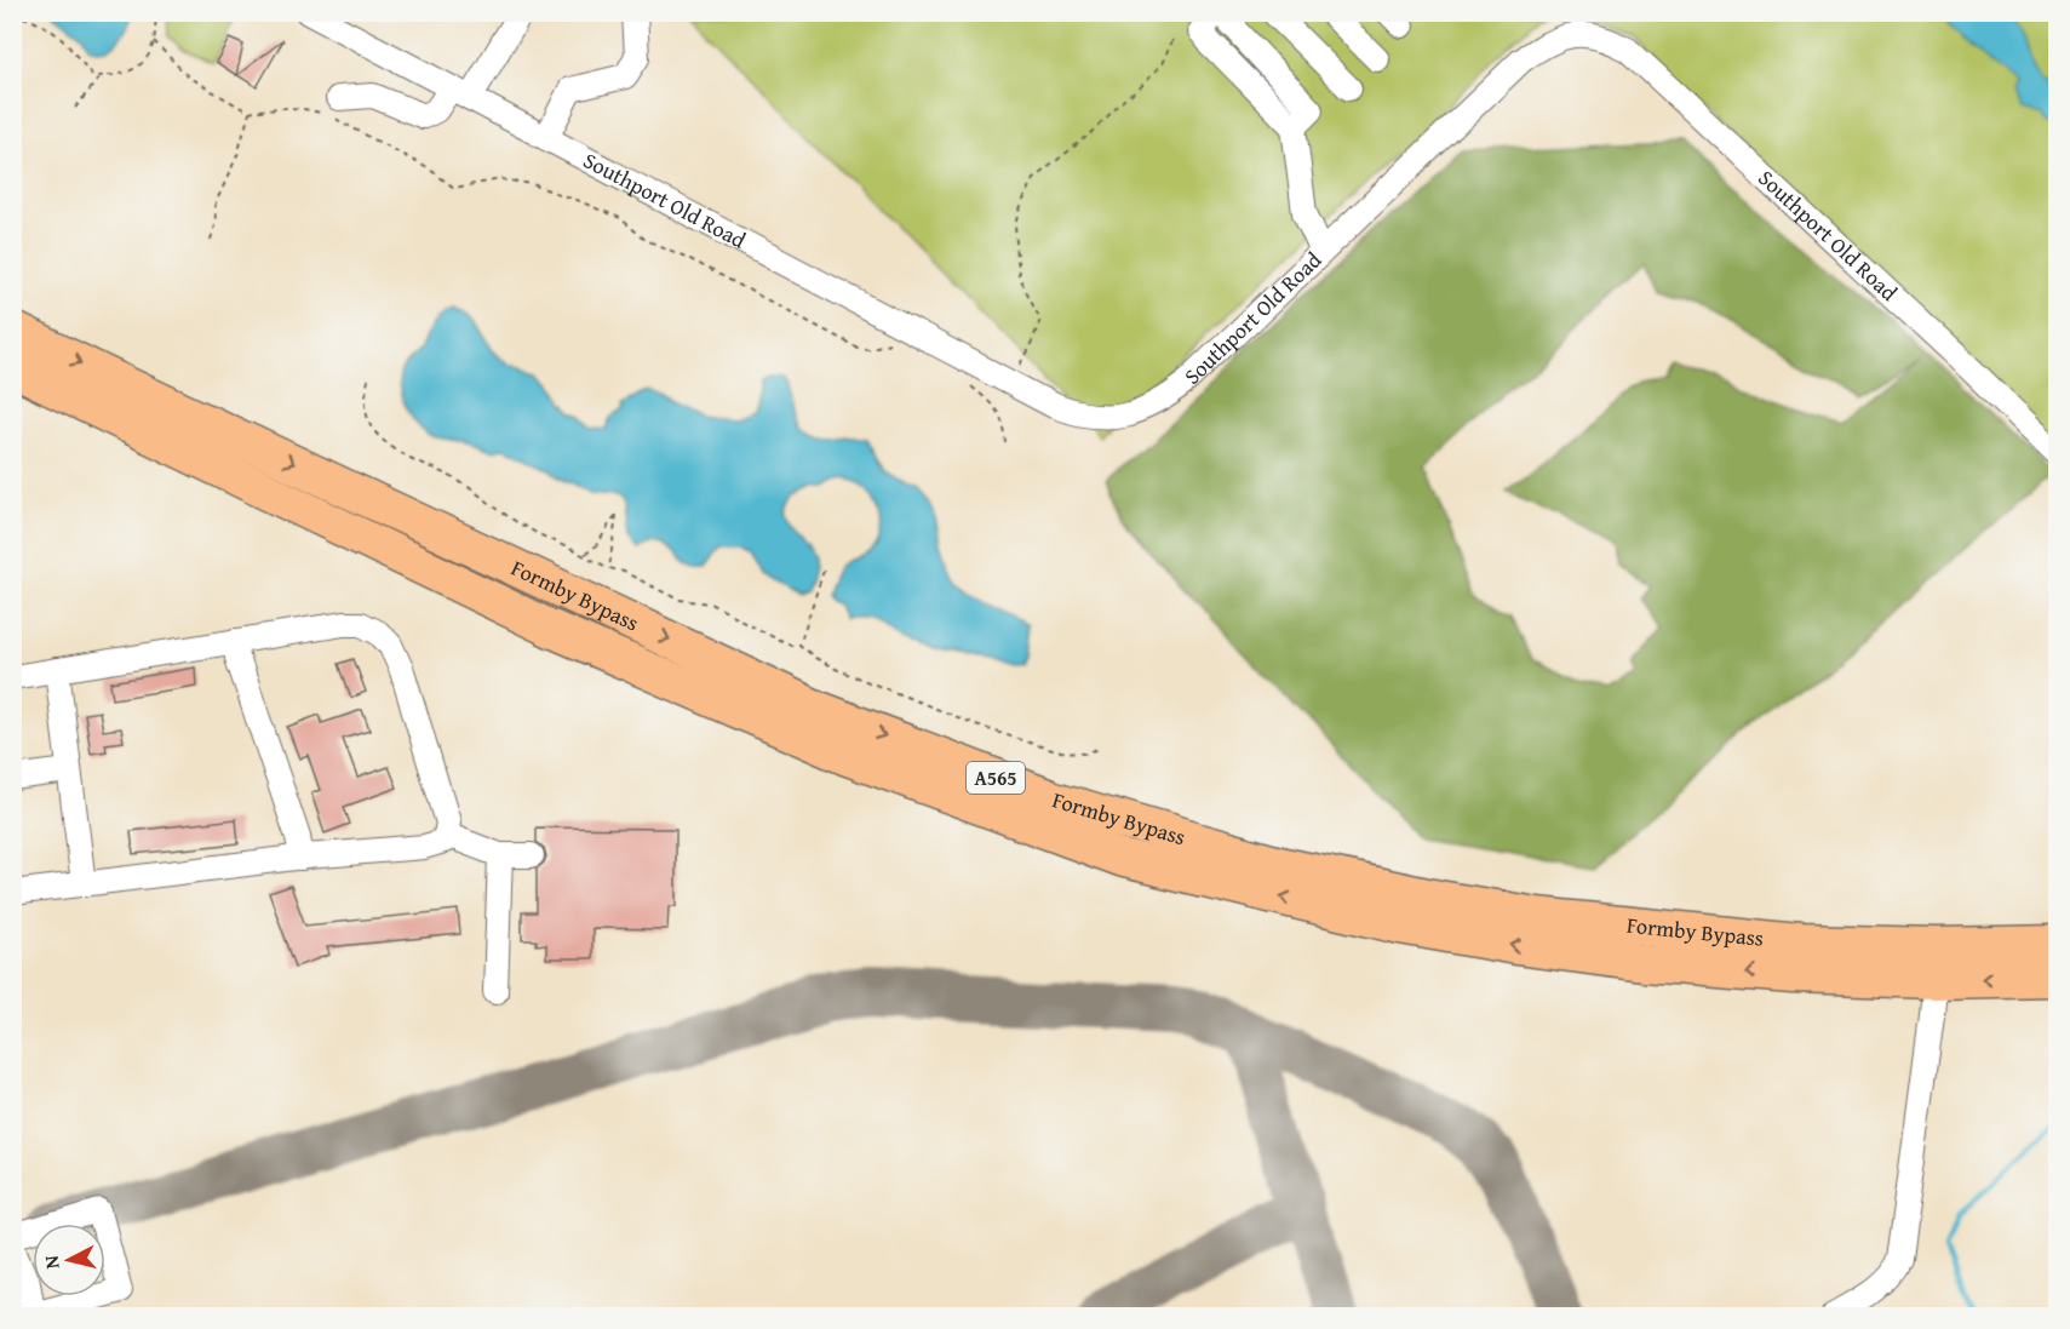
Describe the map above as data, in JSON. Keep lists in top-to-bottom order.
{
  "streets": {
    "highway": ["Formby Bypass", "A565"],
    "street": ["Southport Old Road"]
  },
  "north": "left"
}
